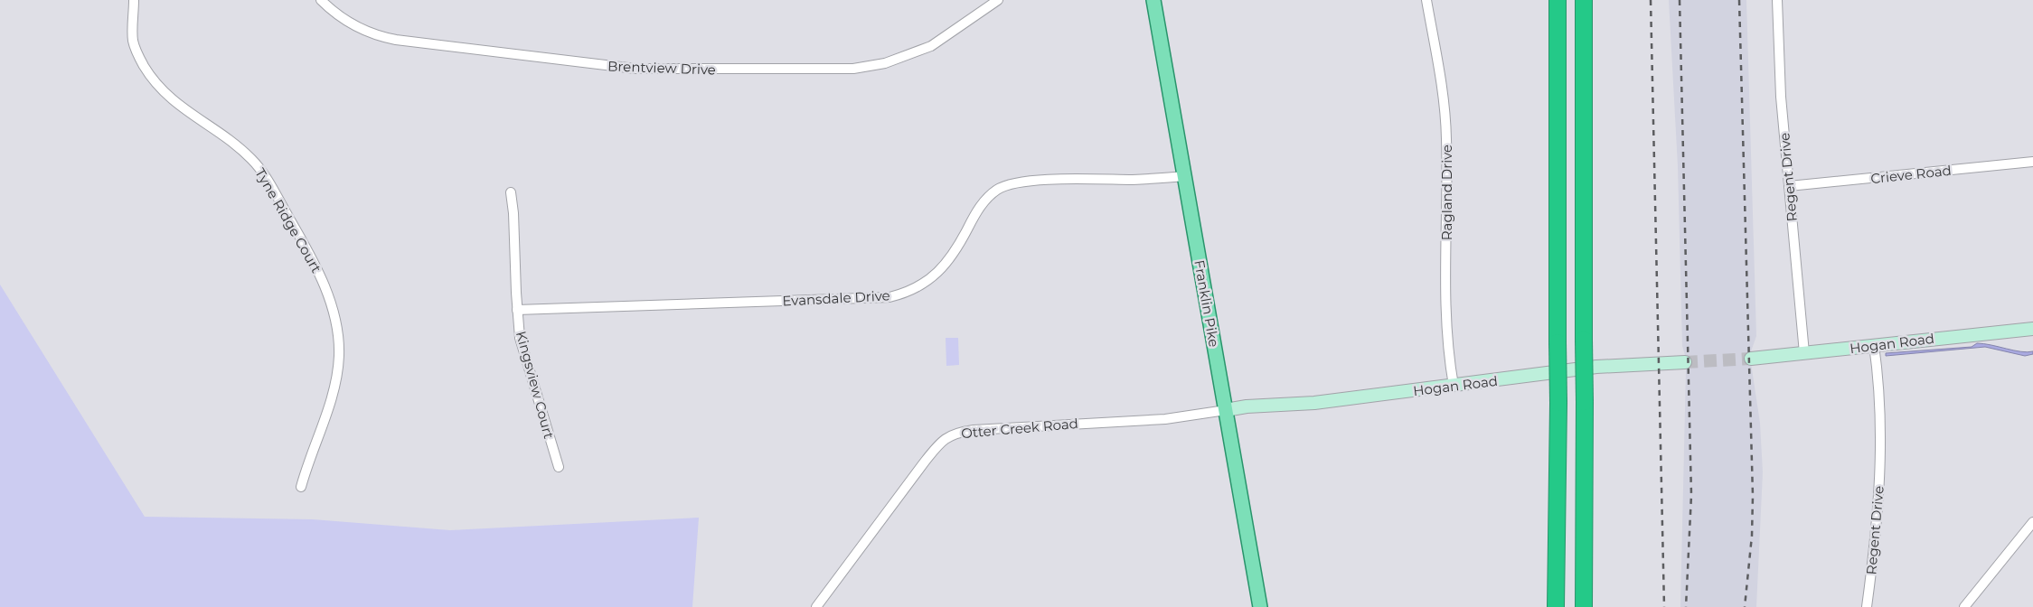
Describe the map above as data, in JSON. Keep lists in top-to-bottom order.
{
  "streets": {
    "main road": ["Franklin Pike"],
    "street": [
      "Brentview Drive",
      "Crieve Road",
      "Regent Drive",
      "Ragland Drive",
      "Tyne Ridge Court",
      "Evansdale Drive",
      "Hogan Road",
      "Kingsview Court",
      "Otter Creek Road"
    ]
  },
  "crossings": [
    ["Crieve Road", "Regent Drive"],
    ["Regent Drive", "Hogan Road"],
    ["Ragland Drive", "Hogan Road"],
    ["Evansdale Drive", "Franklin Pike"],
    ["Evansdale Drive", "Kingsview Court"],
    ["Franklin Pike", "Hogan Road"],
    ["Franklin Pike", "Otter Creek Road"],
    ["Hogan Road", "Otter Creek Road"]
  ]
}
